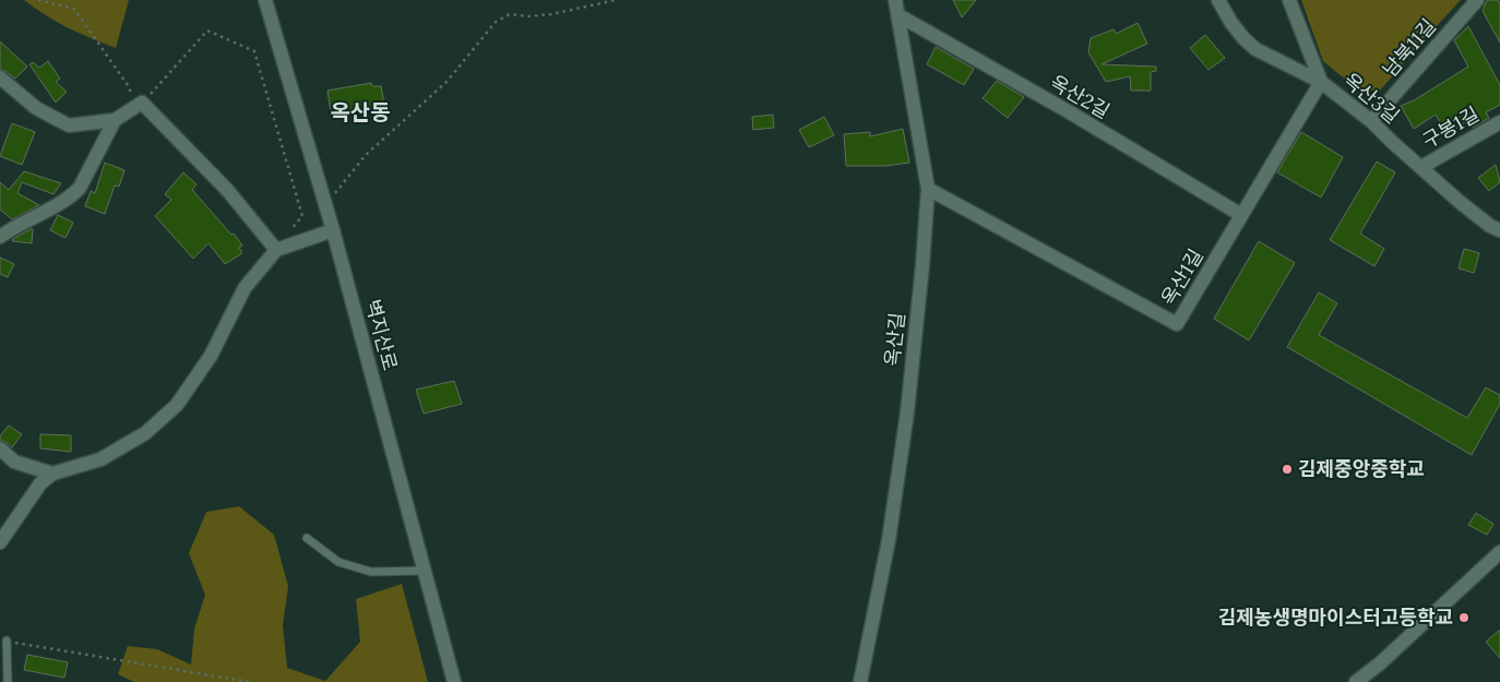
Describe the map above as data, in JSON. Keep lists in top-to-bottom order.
{
  "streets": {
    "street": [
      "남북11길",
      "옥산2길",
      "옥산3길",
      "구봉1길",
      "옥산1길",
      "벽지산로",
      "옥산길"
    ]
  },
  "crossings": [
    ["남북11길", "옥산3길"],
    ["옥산2길", "옥산1길"],
    ["옥산2길", "옥산길"],
    ["옥산3길", "구봉1길"],
    ["옥산3길", "옥산1길"],
    ["옥산1길", "옥산길"]
  ],
  "districts": ["옥산동"],
  "places": ["김제중앙중학교", "김제농생명마이스터고등학교"]
}
